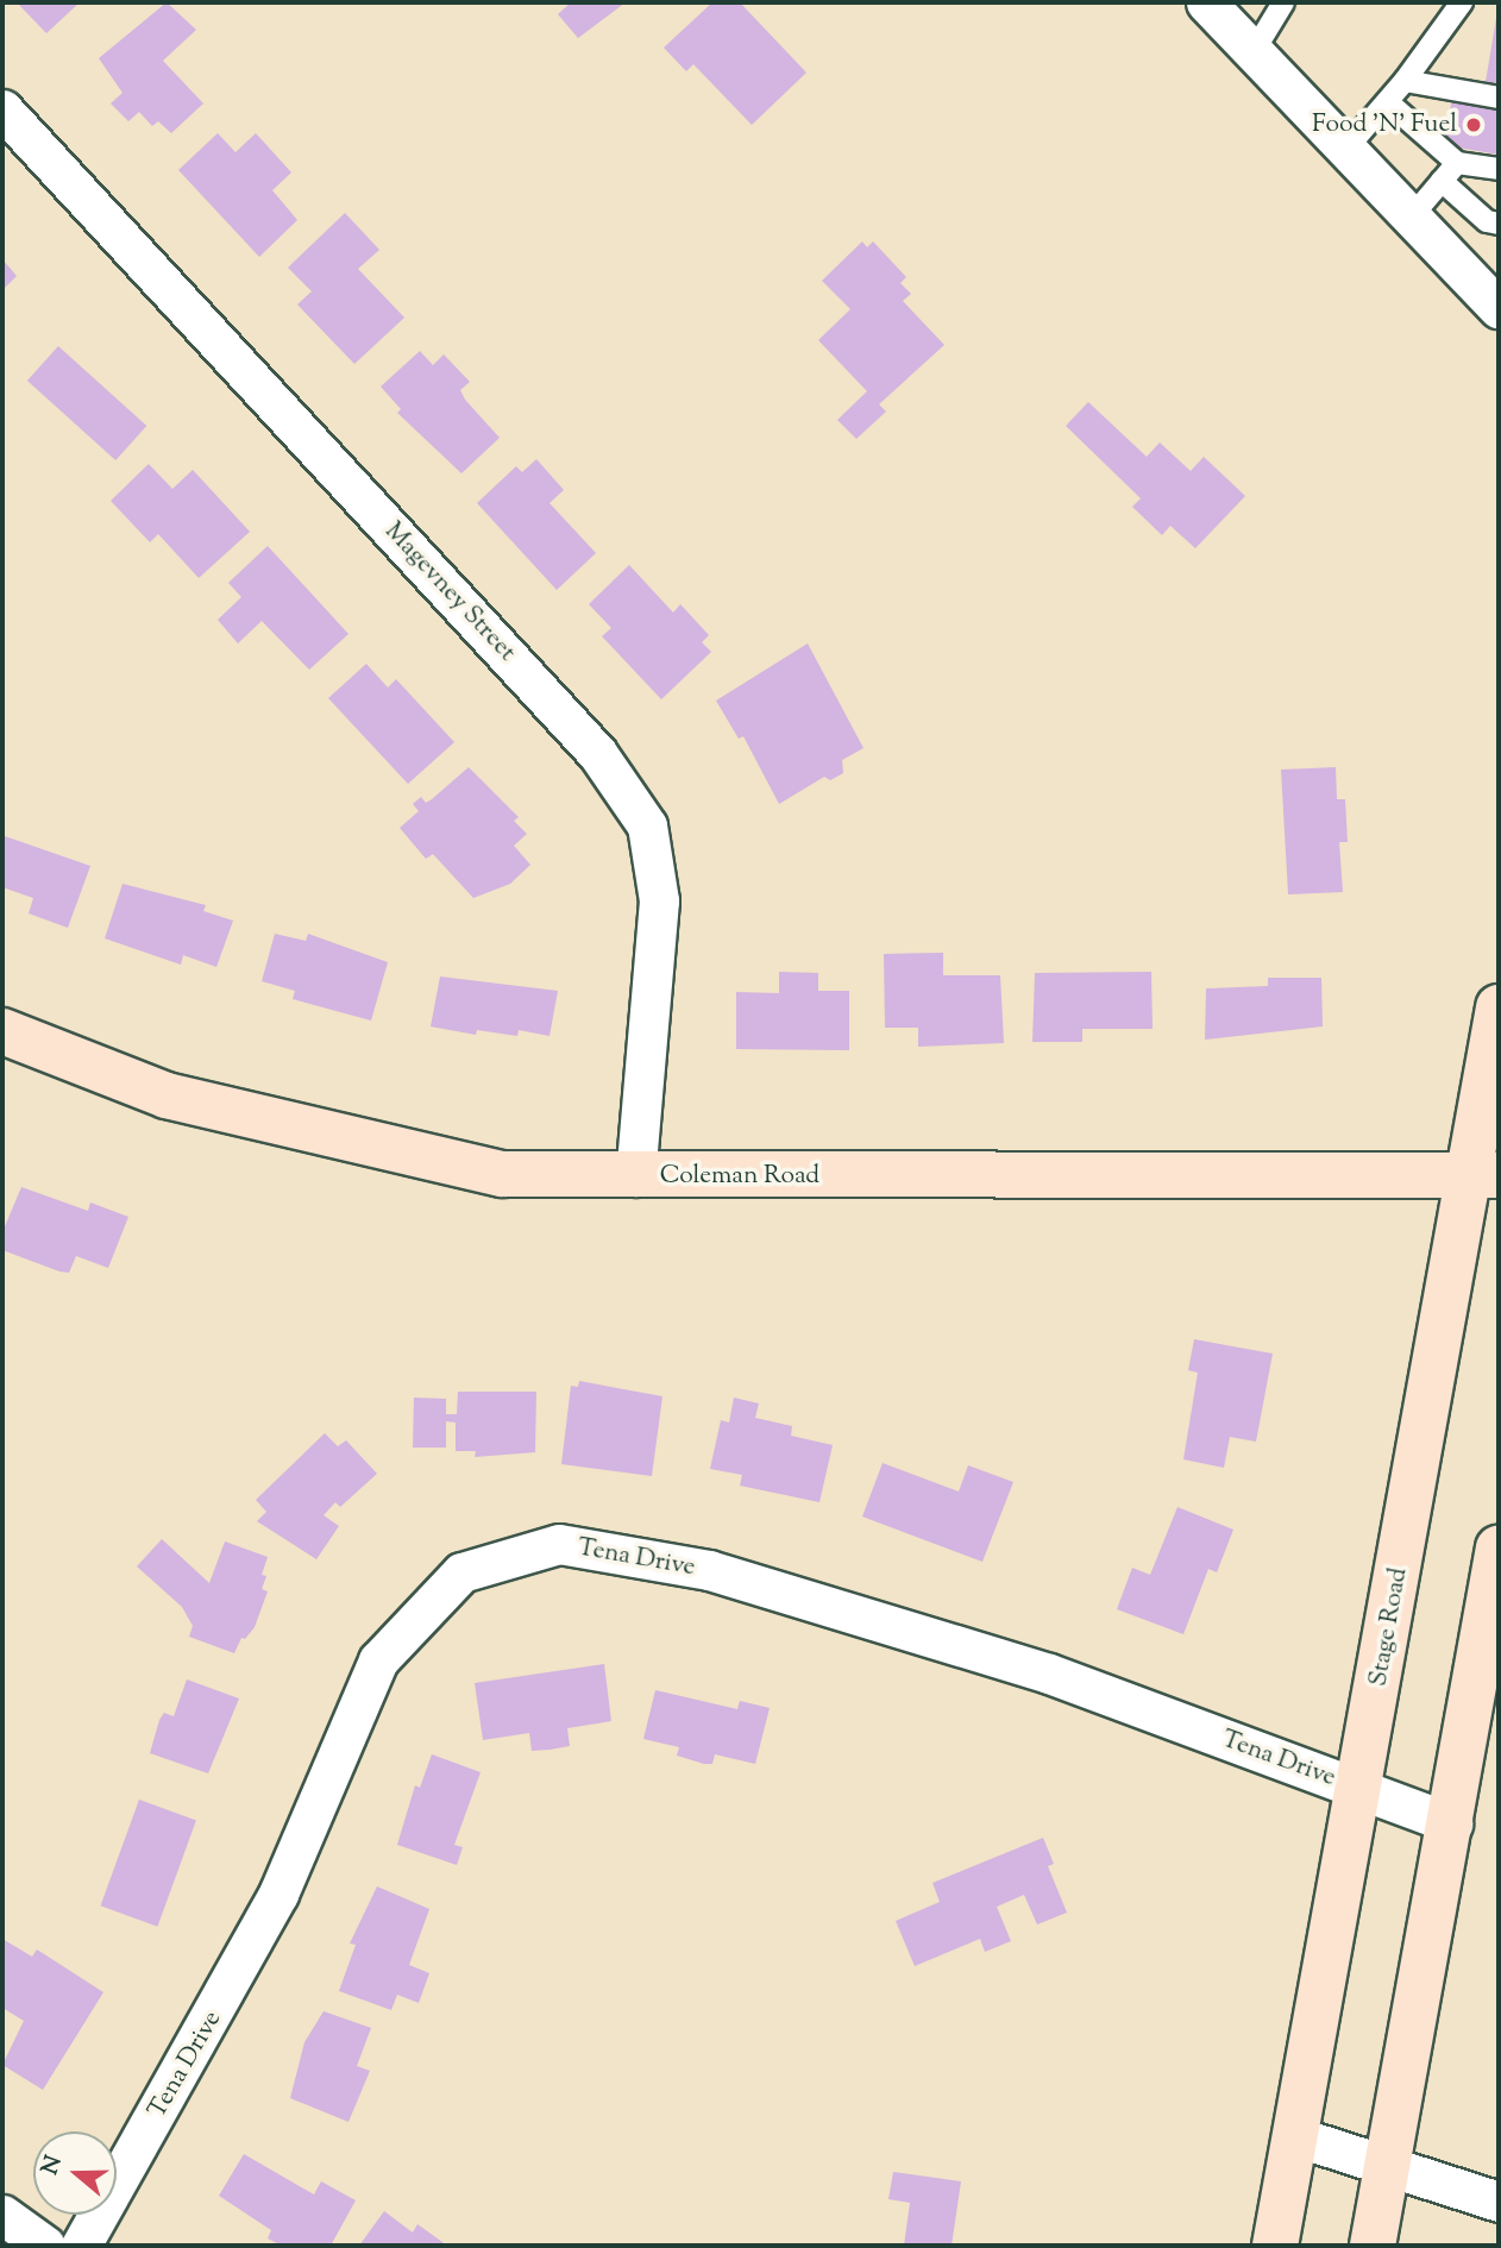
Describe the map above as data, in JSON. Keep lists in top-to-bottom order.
{
  "streets": {
    "main road": ["Coleman Road", "Stage Road"],
    "street": ["Magevney Street", "Tena Drive"]
  },
  "crossings": [
    ["Magevney Street", "Coleman Road"],
    ["Coleman Road", "Stage Road"],
    ["Tena Drive", "Stage Road"]
  ],
  "places": ["Food 'N' Fuel"],
  "north": "left"
}
